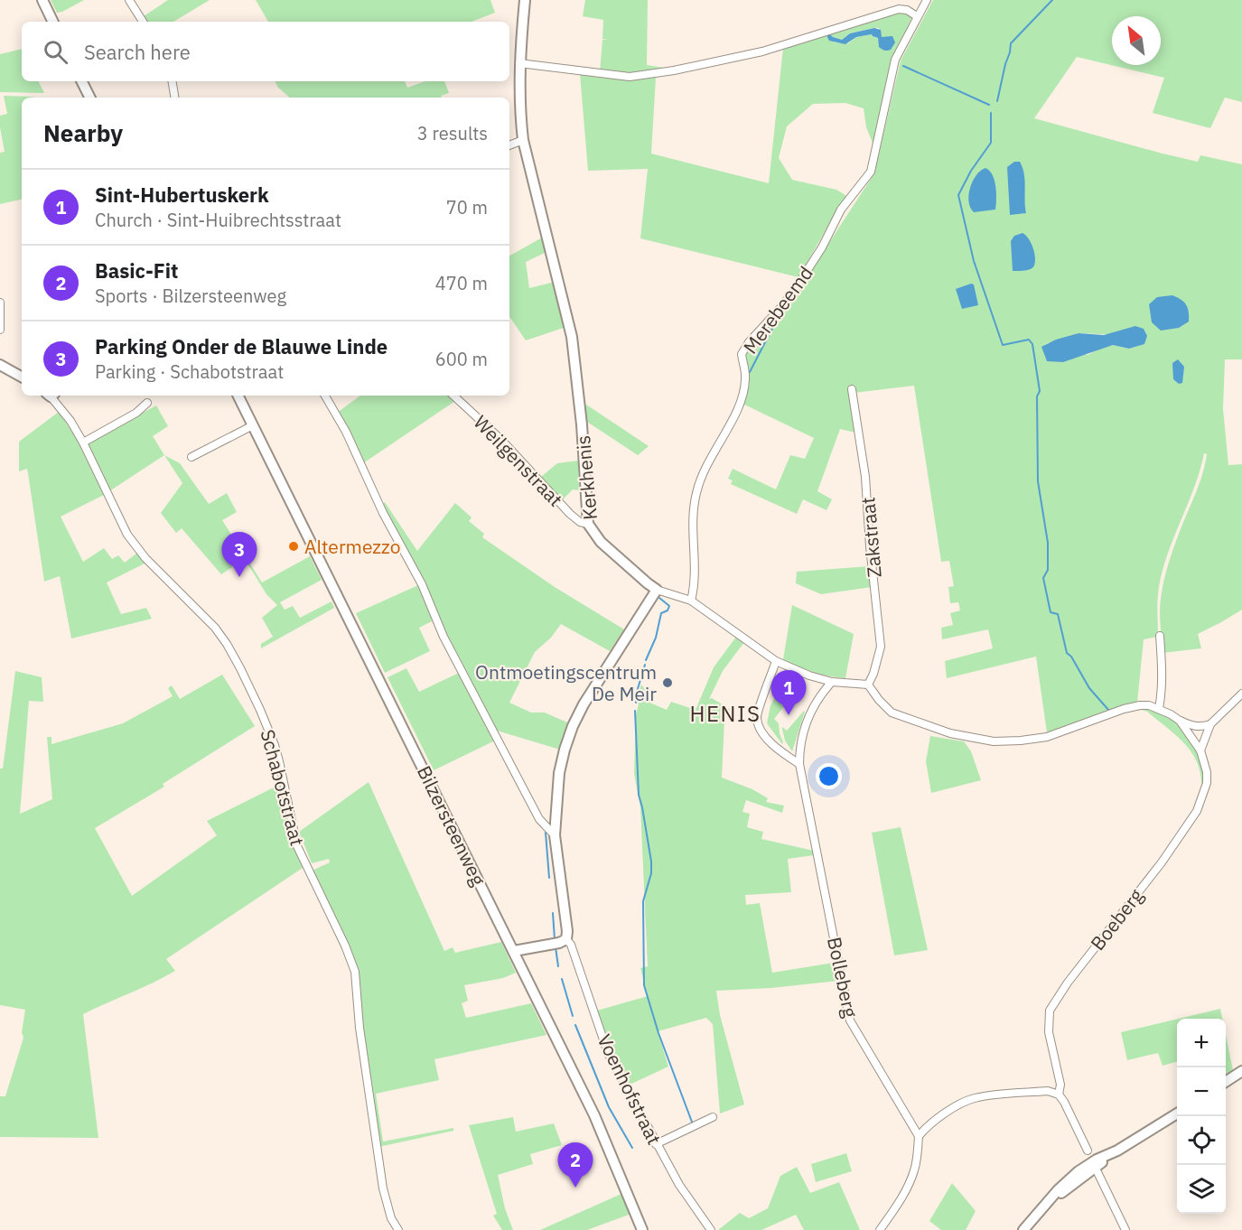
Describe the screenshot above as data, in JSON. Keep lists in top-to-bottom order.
{
  "streets": {
    "main road": ["Kerkhenis", "Bilzersteenweg"],
    "street": [
      "Merebeemd",
      "Weilgenstraat",
      "Zakstraat",
      "Schabotstraat",
      "Boeberg",
      "Bolleberg",
      "Voenhofstraat"
    ]
  },
  "crossings": [
    ["Merebeemd", "Kerkhenis"],
    ["Weilgenstraat", "Kerkhenis"],
    ["Kerkhenis", "Zakstraat"],
    ["Kerkhenis", "Boeberg"],
    ["Kerkhenis", "Bolleberg"],
    ["Zakstraat", "Boeberg"]
  ],
  "districts": ["HENIS"],
  "places": ["Altermezzo", "Ontmoetingscentrum De Meir"],
  "north": "top left",
  "page": {
    "search": "Search here",
    "heading": ["Nearby", "3 results"],
    "list": [
      {
        "mark": "1",
        "name": "Sint-Hubertuskerk",
        "note": "Church · Sint-Huibrechtsstraat",
        "value": "70 m"
      },
      {
        "mark": "2",
        "name": "Basic-Fit",
        "note": "Sports · Bilzersteenweg",
        "value": "470 m"
      },
      {
        "mark": "3",
        "name": "Parking Onder de Blauwe Linde",
        "note": "Parking · Schabotstraat",
        "value": "600 m"
      }
    ],
    "pins": ["3", "1", "2"],
    "map_buttons": ["+", "−"]
  }
}
